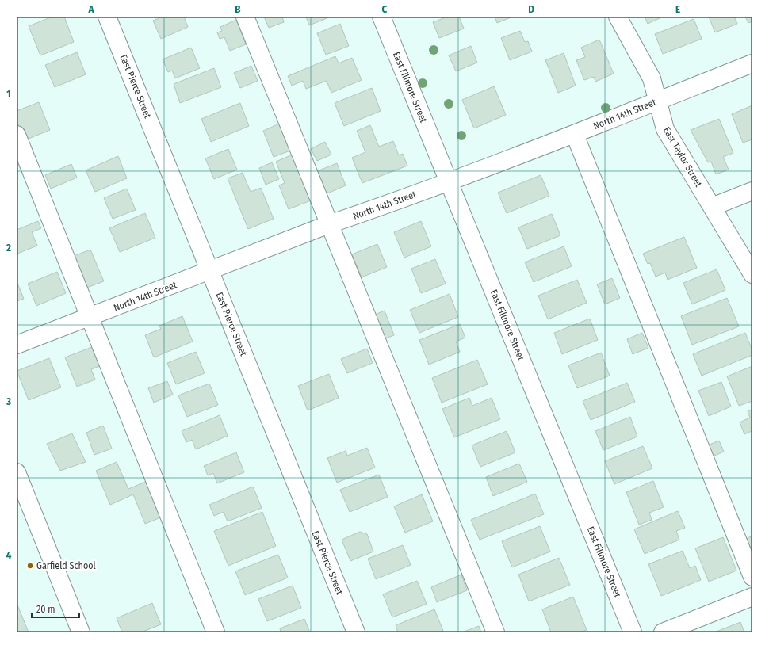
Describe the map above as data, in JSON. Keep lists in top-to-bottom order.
{
  "streets": {
    "street": [
      "East Pierce Street",
      "East Fillmore Street",
      "North 14th Street",
      "East Taylor Street"
    ]
  },
  "crossings": [
    ["East Pierce Street", "North 14th Street"],
    ["East Fillmore Street", "North 14th Street"],
    ["North 14th Street", "East Taylor Street"]
  ],
  "places": ["Garfield School"],
  "scale_bar": "20 m",
  "grid": {
    "columns": [
      "A",
      "B",
      "C",
      "D",
      "E"
    ],
    "rows": [
      "1",
      "2",
      "3",
      "4"
    ]
  }
}
